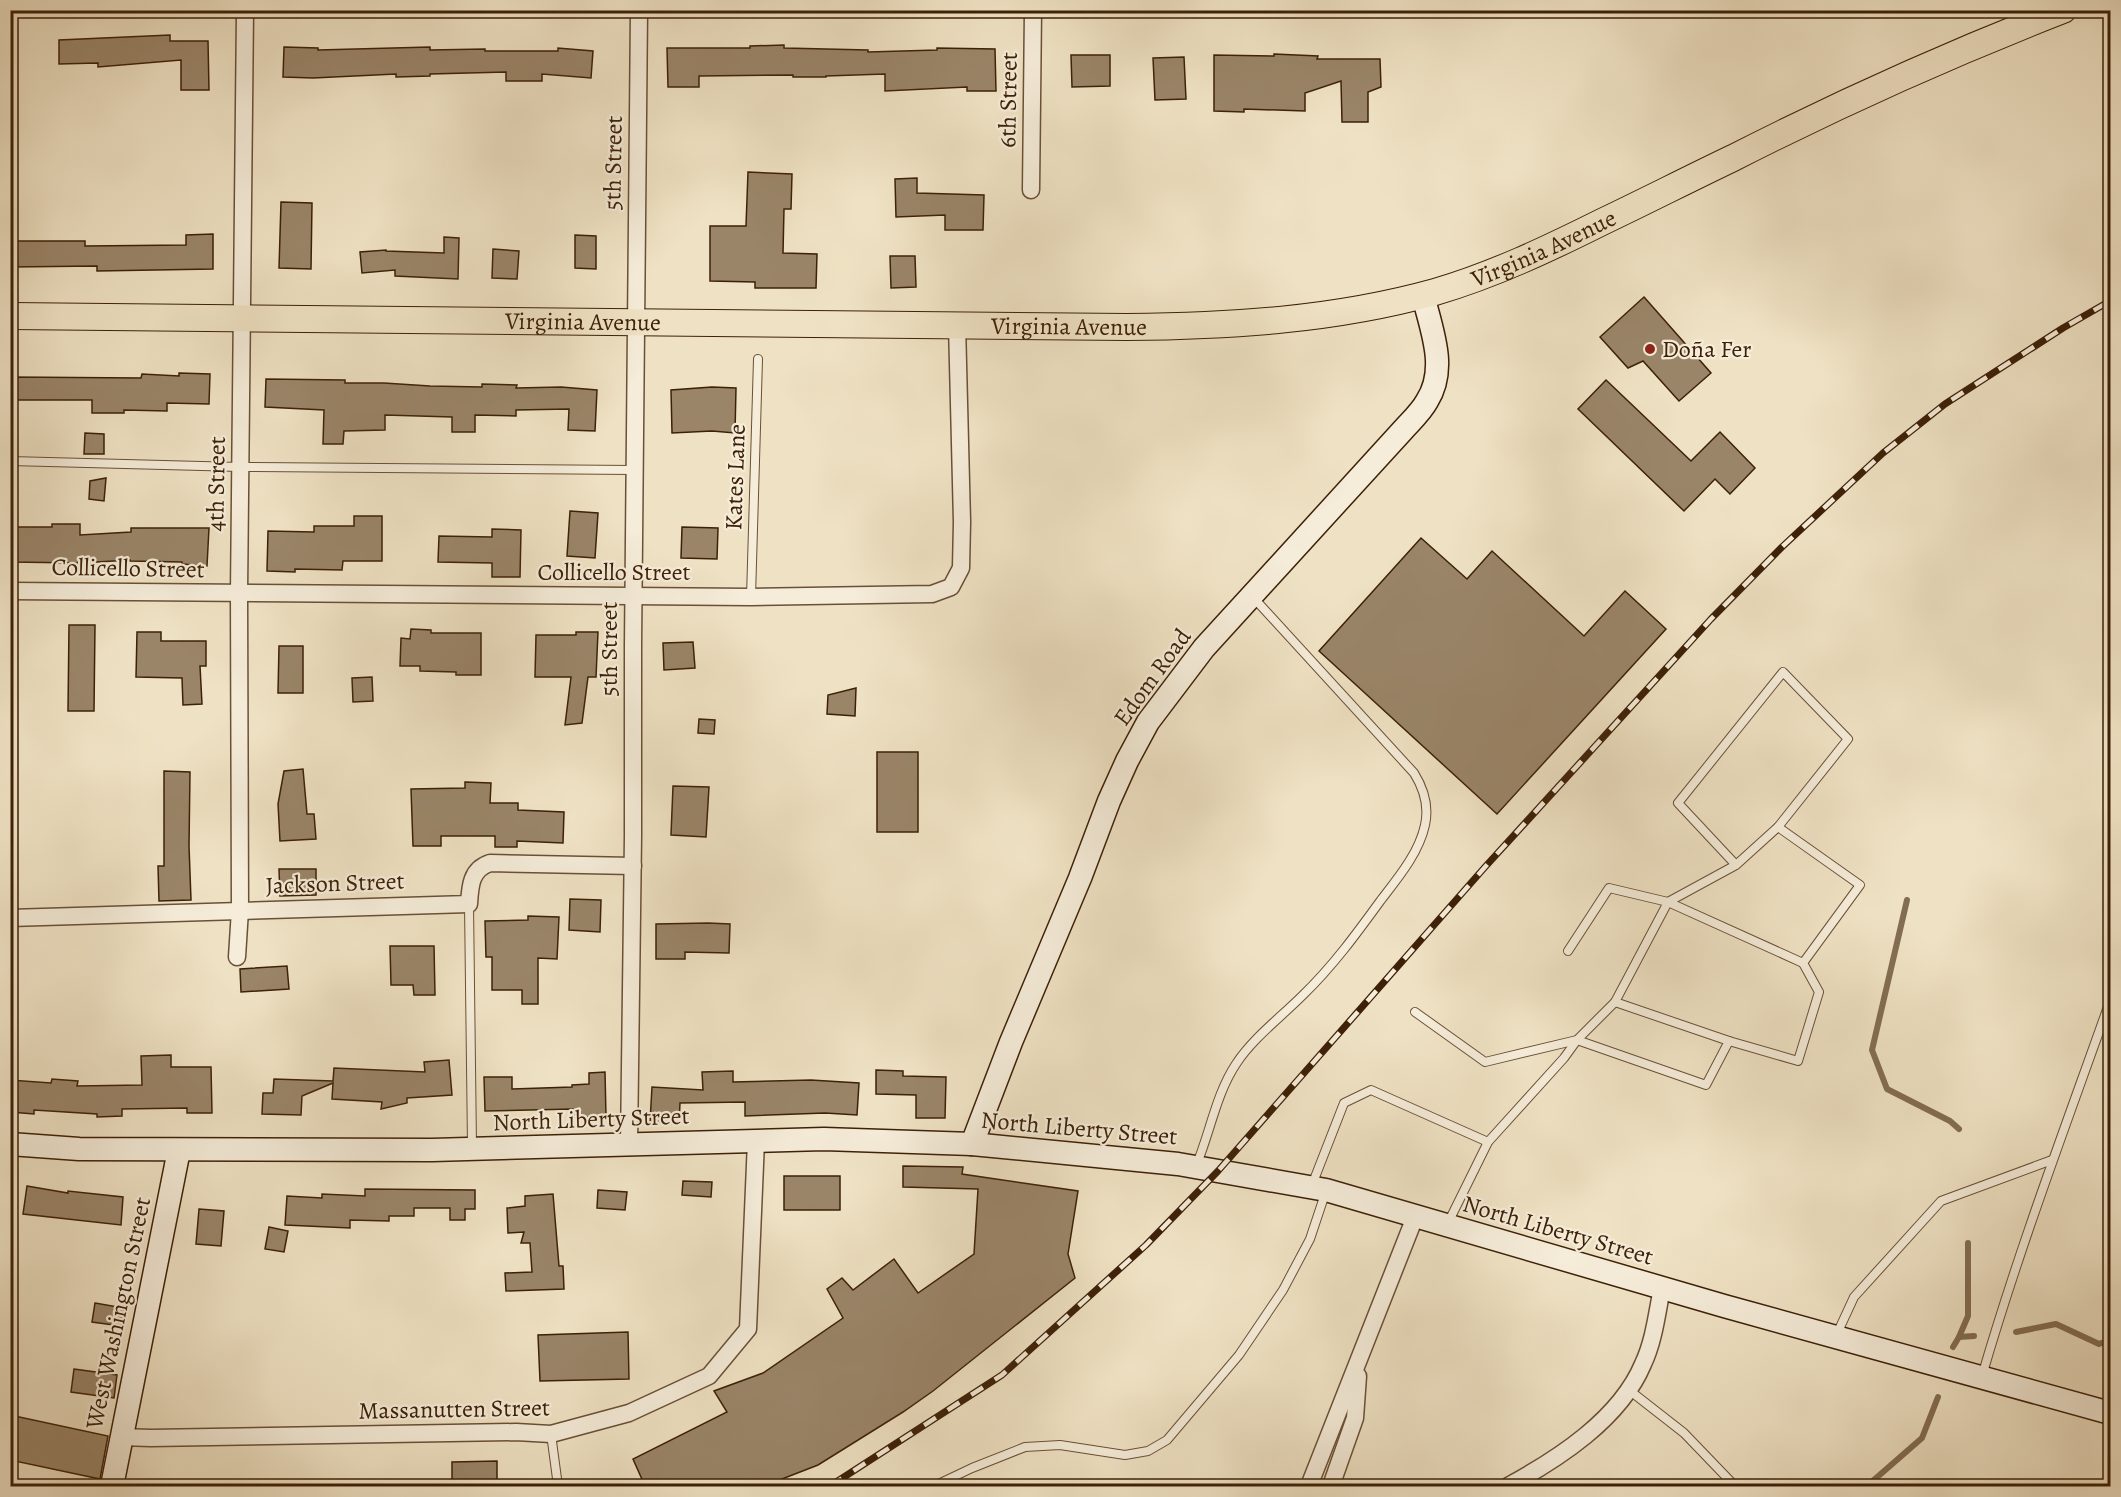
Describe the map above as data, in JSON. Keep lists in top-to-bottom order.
{
  "streets": {
    "main road": ["Virginia Avenue"],
    "street": [
      "6th Street",
      "5th Street",
      "4th Street",
      "Collicello Street",
      "Edom Road",
      "Jackson Street",
      "North Liberty Street",
      "West Washington Street",
      "Massanutten Street"
    ],
    "lane": ["Kates Lane"]
  },
  "crossings": [
    ["5th Street", "Virginia Avenue"],
    ["5th Street", "Collicello Street"],
    ["5th Street", "North Liberty Street"],
    ["Virginia Avenue", "4th Street"],
    ["Virginia Avenue", "Collicello Street"],
    ["Virginia Avenue", "Edom Road"],
    ["Kates Lane", "Collicello Street"],
    ["4th Street", "Collicello Street"],
    ["4th Street", "Jackson Street"],
    ["Edom Road", "North Liberty Street"],
    ["North Liberty Street", "West Washington Street"],
    ["North Liberty Street", "Massanutten Street"],
    ["West Washington Street", "Massanutten Street"]
  ],
  "places": ["Doña Fer"]
}
